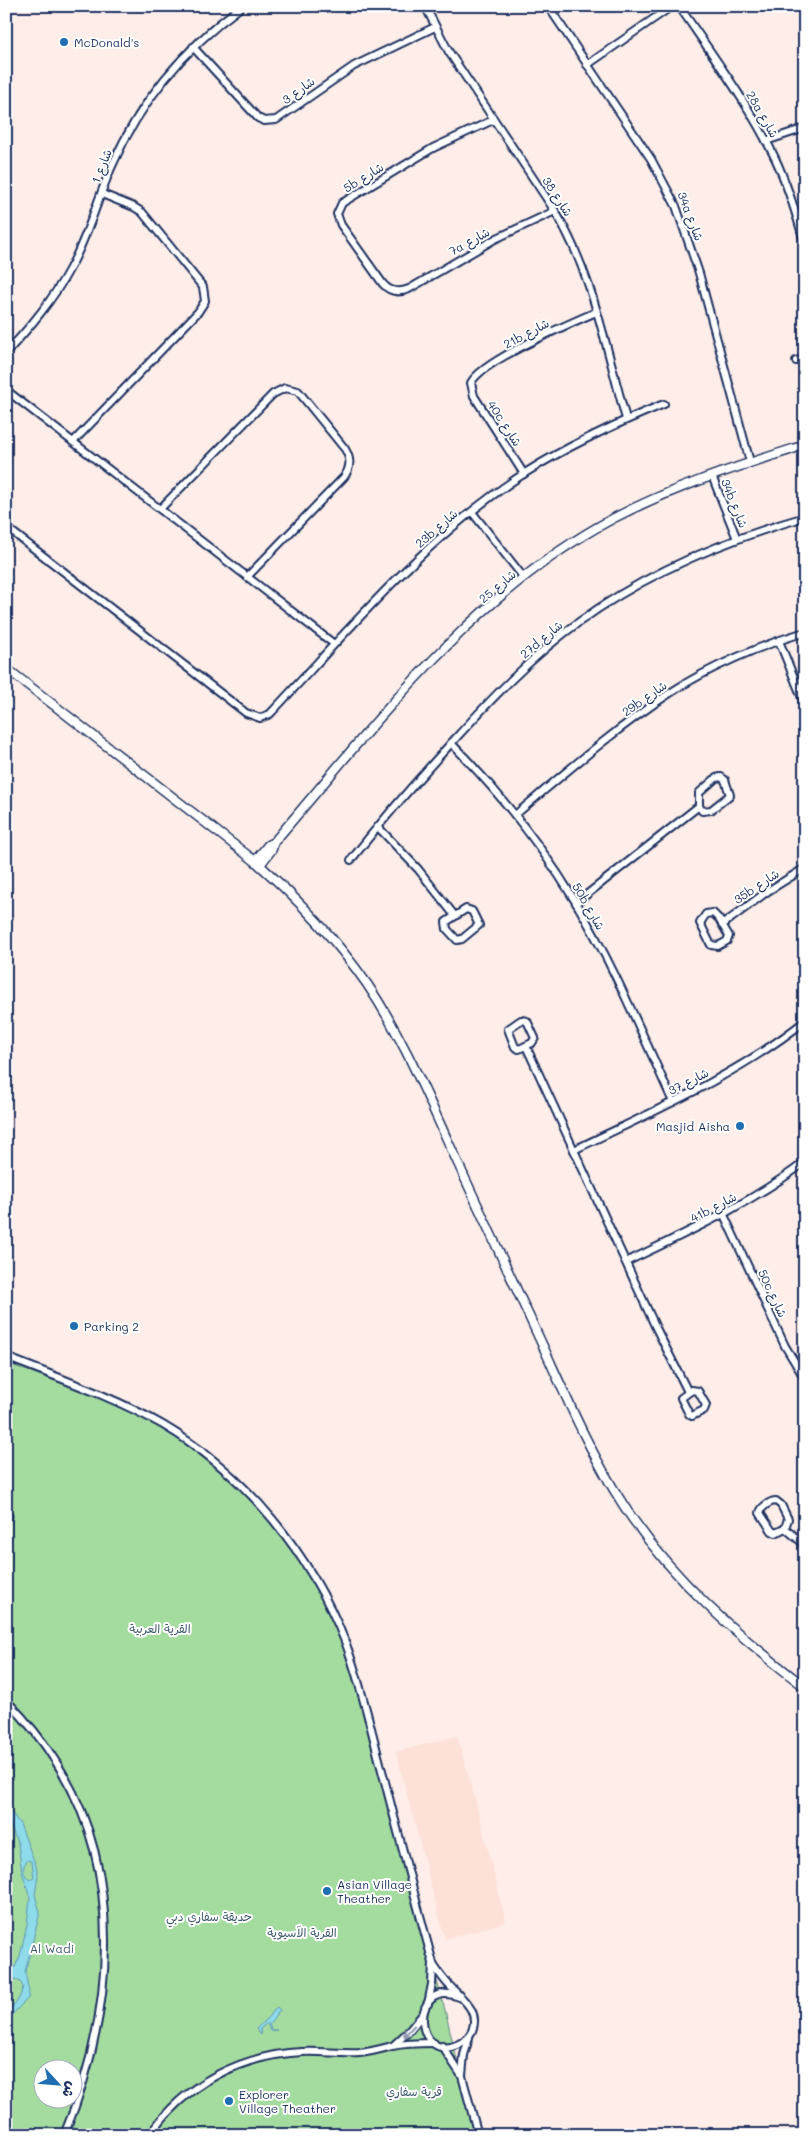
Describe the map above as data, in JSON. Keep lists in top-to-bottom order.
{
  "streets": {
    "street": [
      "شارع 3",
      "28a شارع",
      "شارع 1",
      "5b شارع",
      "شارع 38",
      "34a شارع",
      "7a شارع",
      "21b شارع",
      "40c شارع",
      "34b شارع",
      "23b شارع",
      "شارع 25",
      "27d شارع",
      "29b شارع",
      "35b شارع",
      "50b شارع",
      "شارع 37",
      "41b شارع",
      "50c شارع"
    ]
  },
  "crossings": [
    ["شارع 3", "شارع 1"],
    ["شارع 3", "شارع 38"],
    ["5b شارع", "شارع 38"],
    ["5b شارع", "7a شارع"],
    ["شارع 38", "7a شارع"],
    ["شارع 38", "21b شارع"],
    ["شارع 38", "23b شارع"],
    ["34a شارع", "شارع 25"],
    ["21b شارع", "40c شارع"],
    ["40c شارع", "23b شارع"],
    ["34b شارع", "شارع 25"],
    ["34b شارع", "27d شارع"],
    ["27d شارع", "50b شارع"],
    ["29b شارع", "50b شارع"],
    ["50b شارع", "شارع 37"],
    ["41b شارع", "50c شارع"]
  ],
  "parks": [
    "القرية العربية",
    "حديقة سفاري دبي",
    "القرية الآسيوية",
    "Al Wadi",
    "قرية سفاري"
  ],
  "places": [
    "McDonald's",
    "Masjid Aisha",
    "Parking 2",
    "Asian Village Theather",
    "Explorer Village Theather"
  ],
  "north": "bottom right"
}
